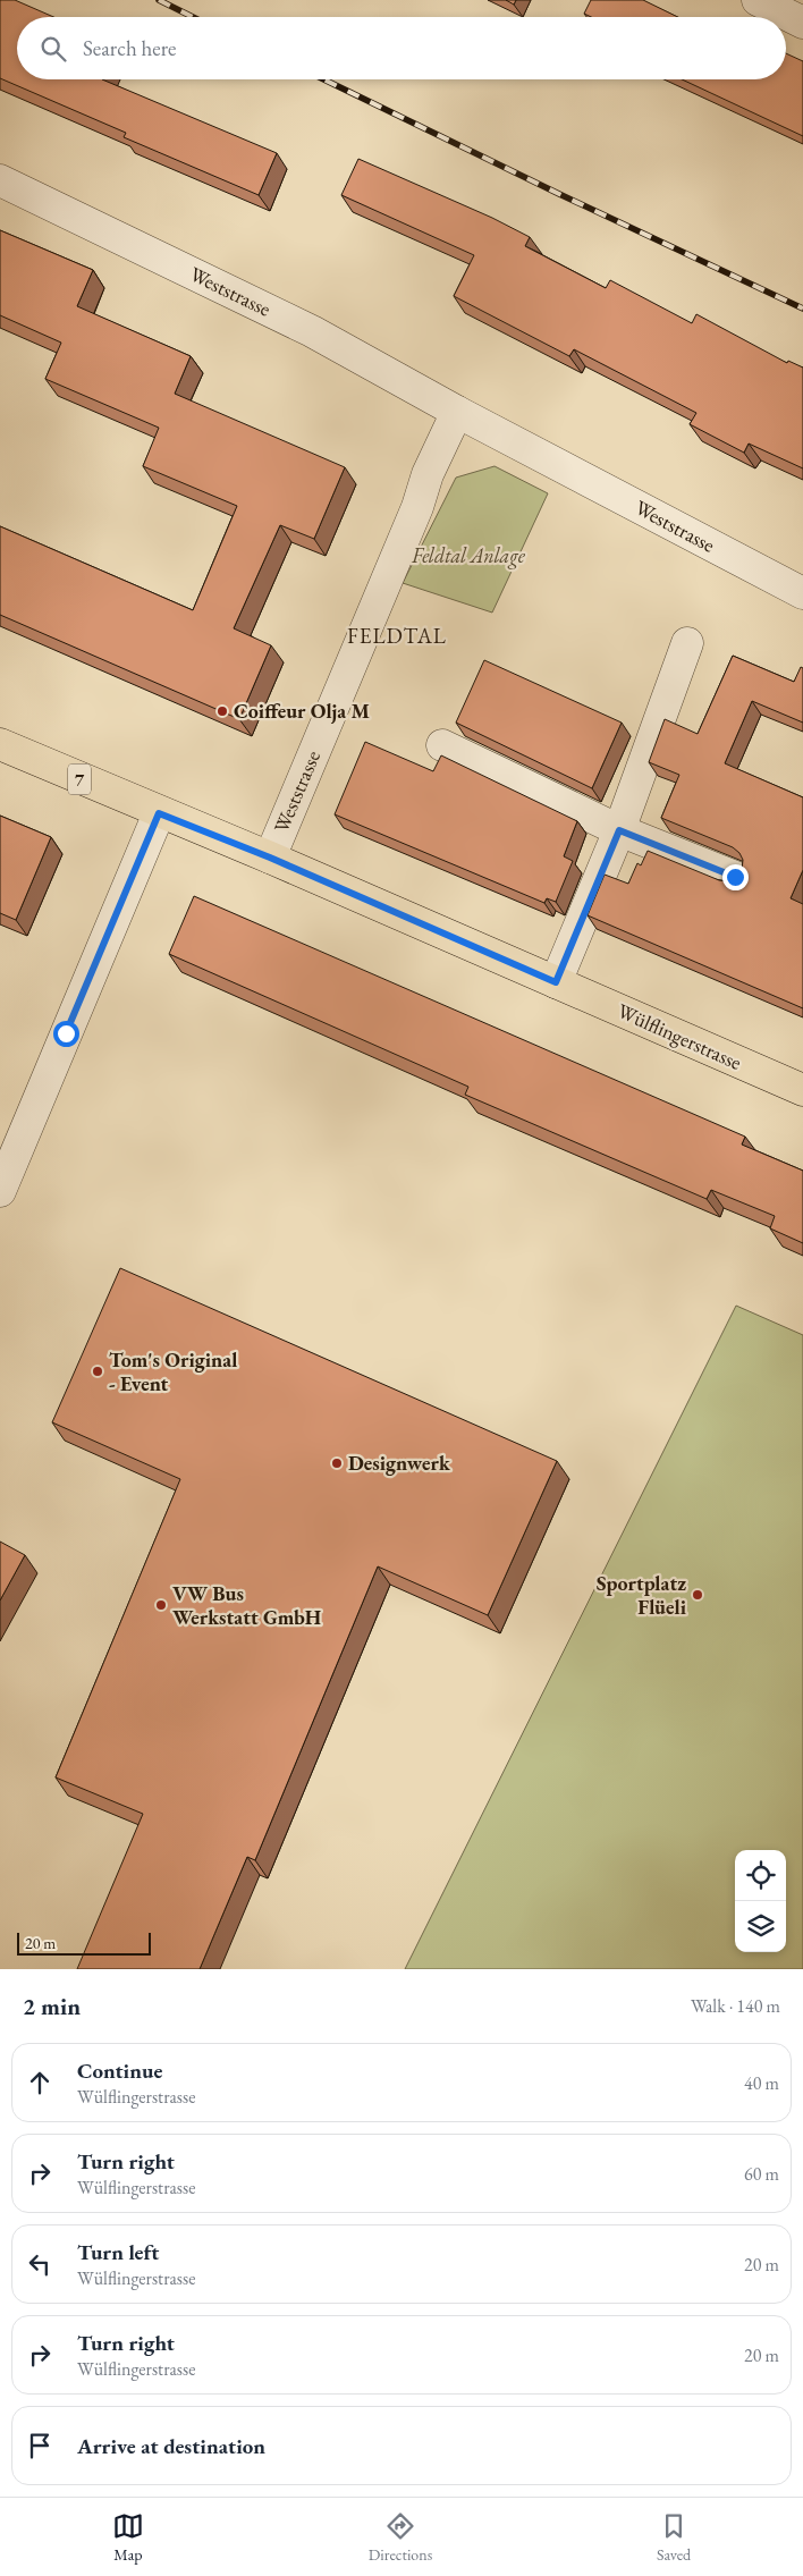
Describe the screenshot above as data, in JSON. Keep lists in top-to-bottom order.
{
  "streets": {
    "main road": ["7", "Wülflingerstrasse"],
    "street": ["Weststrasse"]
  },
  "crossings": [
    ["Weststrasse", "Wülflingerstrasse"]
  ],
  "districts": ["FELDTAL"],
  "parks": ["Feldtal Anlage"],
  "places": [
    "Coiffeur Olja M",
    "Tom's Original - Event",
    "Designwerk",
    "Sportplatz Flüeli",
    "VW Bus Werkstatt GmbH"
  ],
  "scale_bar": "20 m",
  "page": {
    "search": "Search here",
    "scale": "20 m",
    "heading": ["2 min", "Walk · 140 m"],
    "list": [
      ["Continue", "Wülflingerstrasse", "40 m"],
      ["Turn right", "Wülflingerstrasse", "60 m"],
      ["Turn left", "Wülflingerstrasse", "20 m"],
      ["Turn right", "Wülflingerstrasse", "20 m"],
      "Arrive at destination"
    ],
    "nav": ["Map", "Directions", "Saved"]
  }
}
